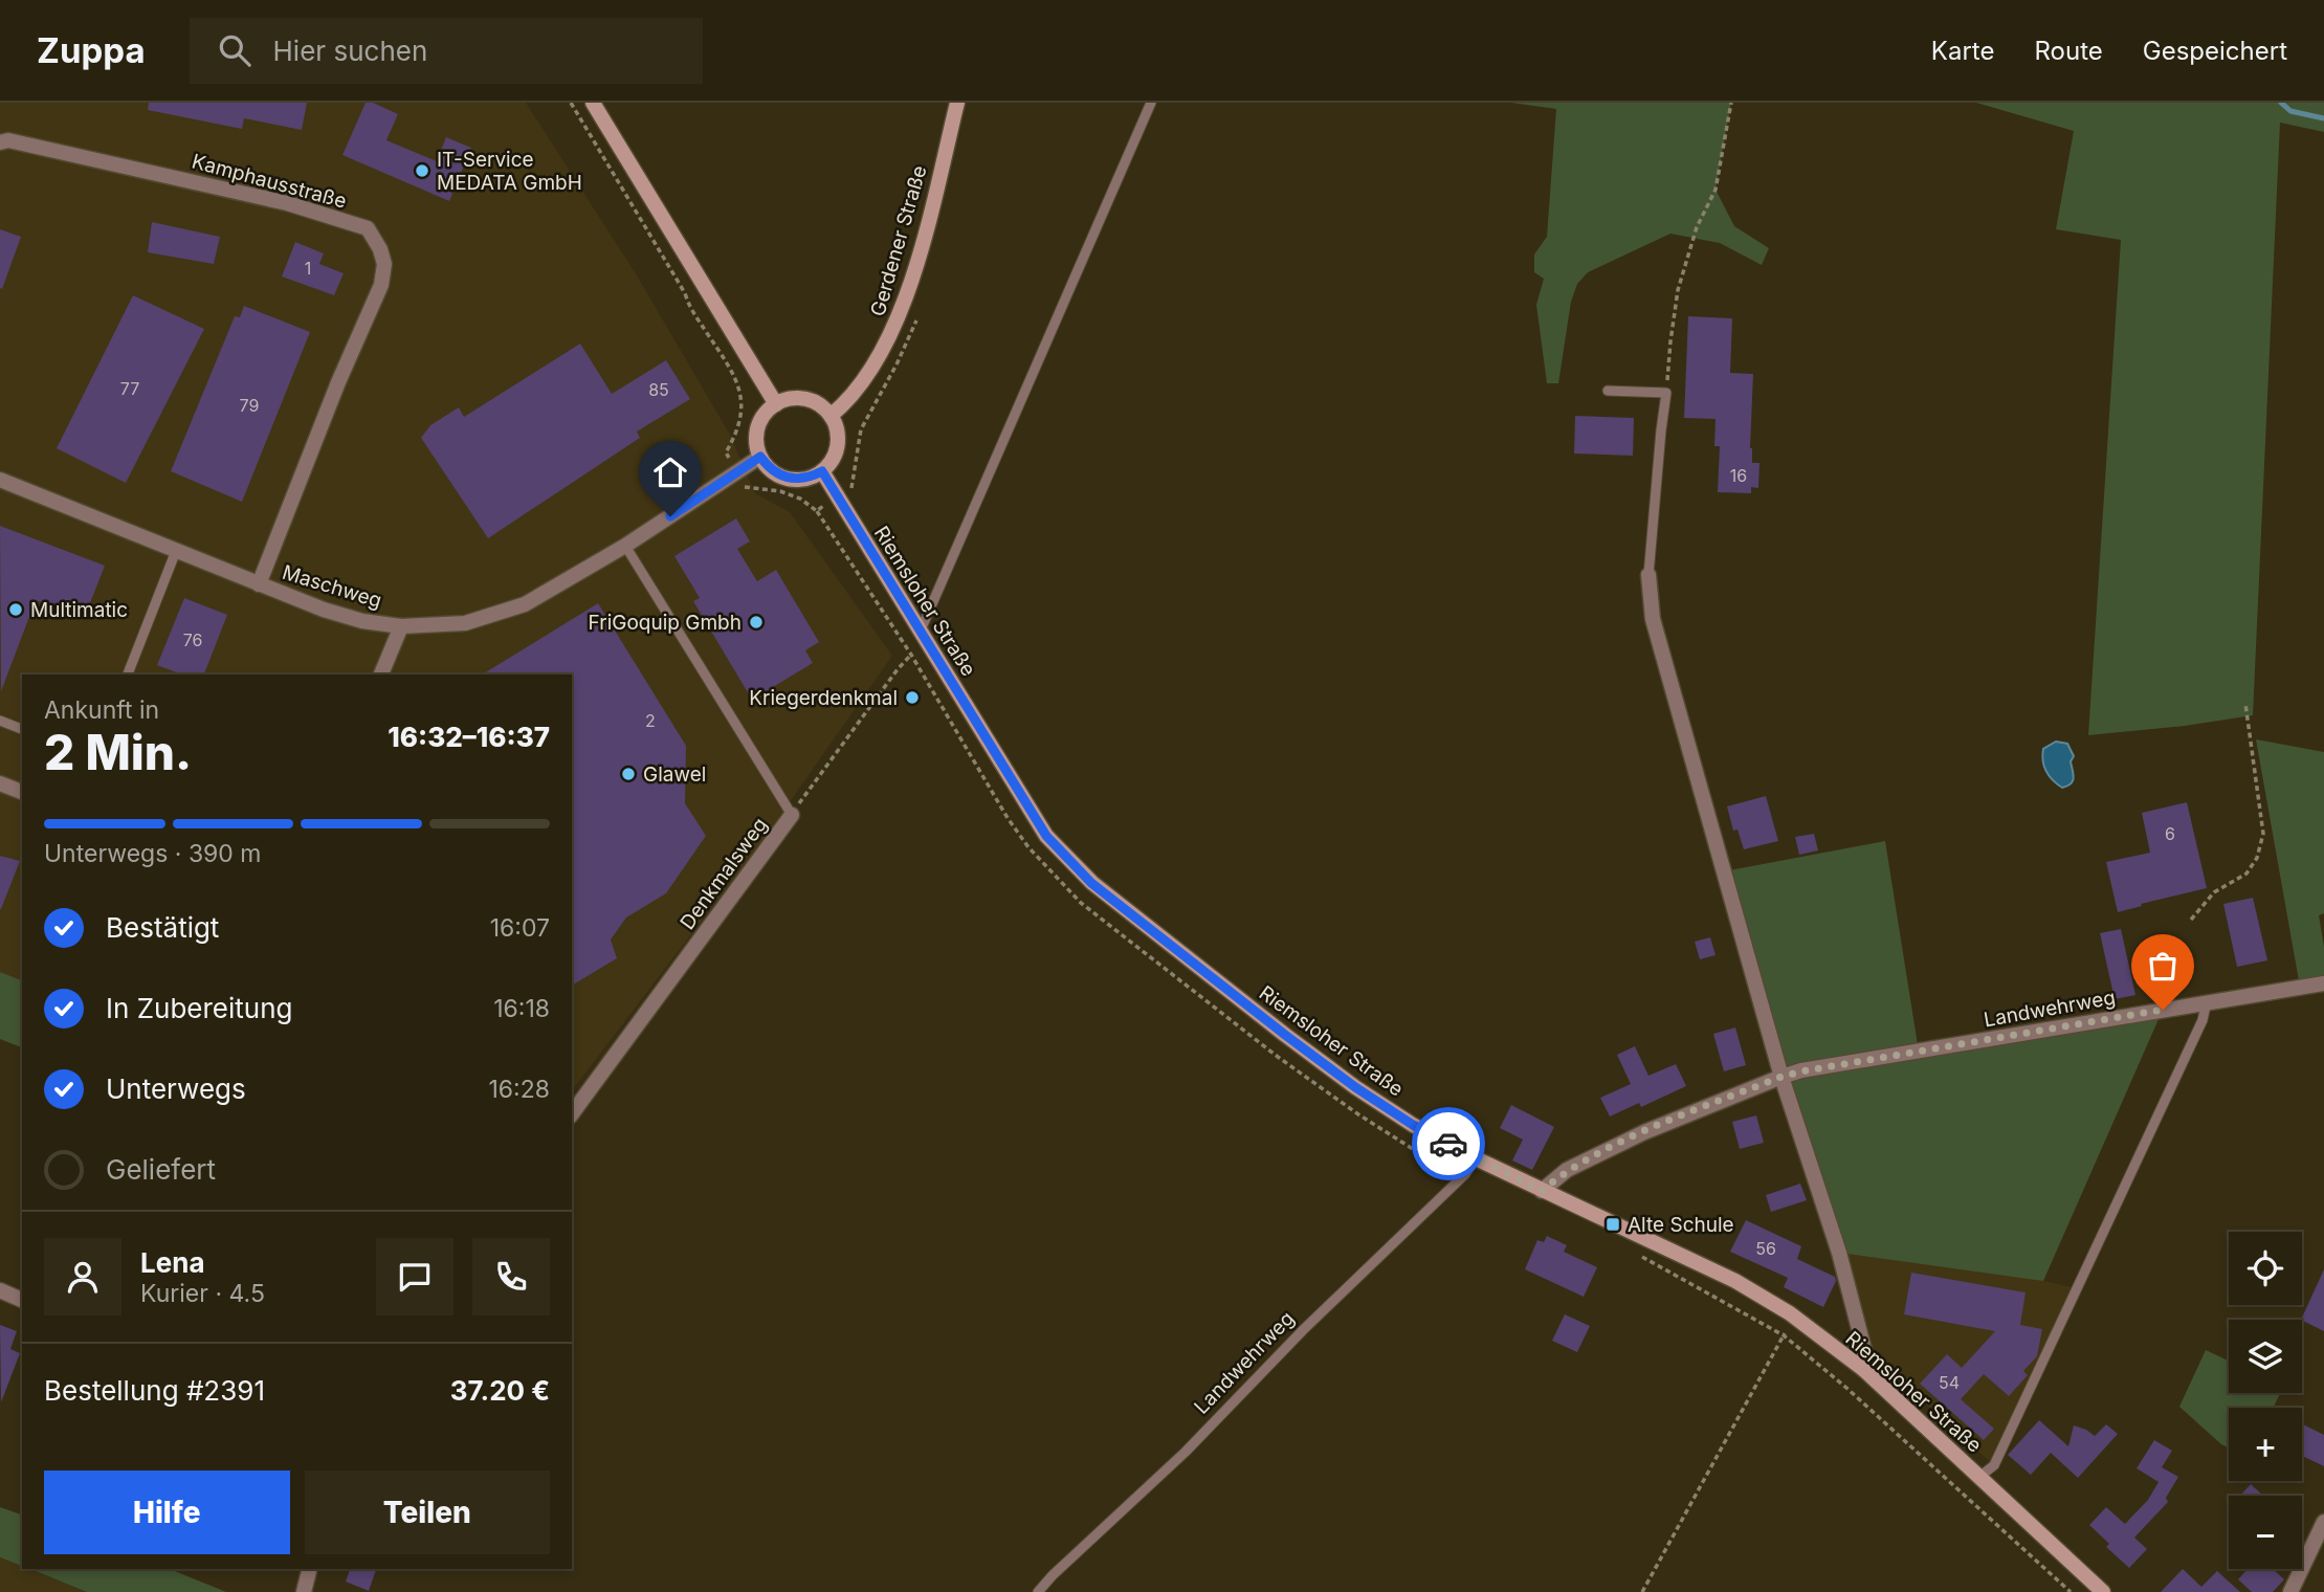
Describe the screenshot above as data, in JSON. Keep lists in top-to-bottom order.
{
  "streets": {
    "main road": ["Gerdener Straße", "Riemsloher Straße"],
    "street": [
      "Kamphausstraße",
      "Maschweg",
      "Denkmalsweg",
      "Landwehrweg"
    ]
  },
  "crossings": [
    ["Kamphausstraße", "Maschweg"],
    ["Gerdener Straße", "Maschweg"],
    ["Gerdener Straße", "Riemsloher Straße"],
    ["Maschweg", "Riemsloher Straße"],
    ["Riemsloher Straße", "Landwehrweg"]
  ],
  "places": {
    "other": [
      "IT-Service MEDATA GmbH",
      "Multimatic",
      "FriGoquip Gmbh",
      "Kriegerdenkmal",
      "Glawel"
    ],
    "transit": ["Alte Schule"]
  },
  "house_numbers": [
    "1",
    "77",
    "85",
    "79",
    "16",
    "76",
    "2",
    "6",
    "56",
    "54"
  ],
  "page": {
    "header": "Zuppa",
    "search": "Hier suchen",
    "nav": ["Karte", "Route", "Gespeichert"],
    "heading": ["2 Min.", "Ankunft in", "16:32–16:37"],
    "panel": [
      "Lena",
      "Kurier · 4.5",
      "Bestellung #2391",
      "37.20 €"
    ],
    "bar": "Unterwegs · 390 m",
    "list": [
      ["Bestätigt", "16:07"],
      ["In Zubereitung", "16:18"],
      ["Unterwegs", "16:28"],
      "Geliefert"
    ],
    "map_buttons": ["+", "−"],
    "buttons": ["Hilfe", "Teilen"]
  }
}
